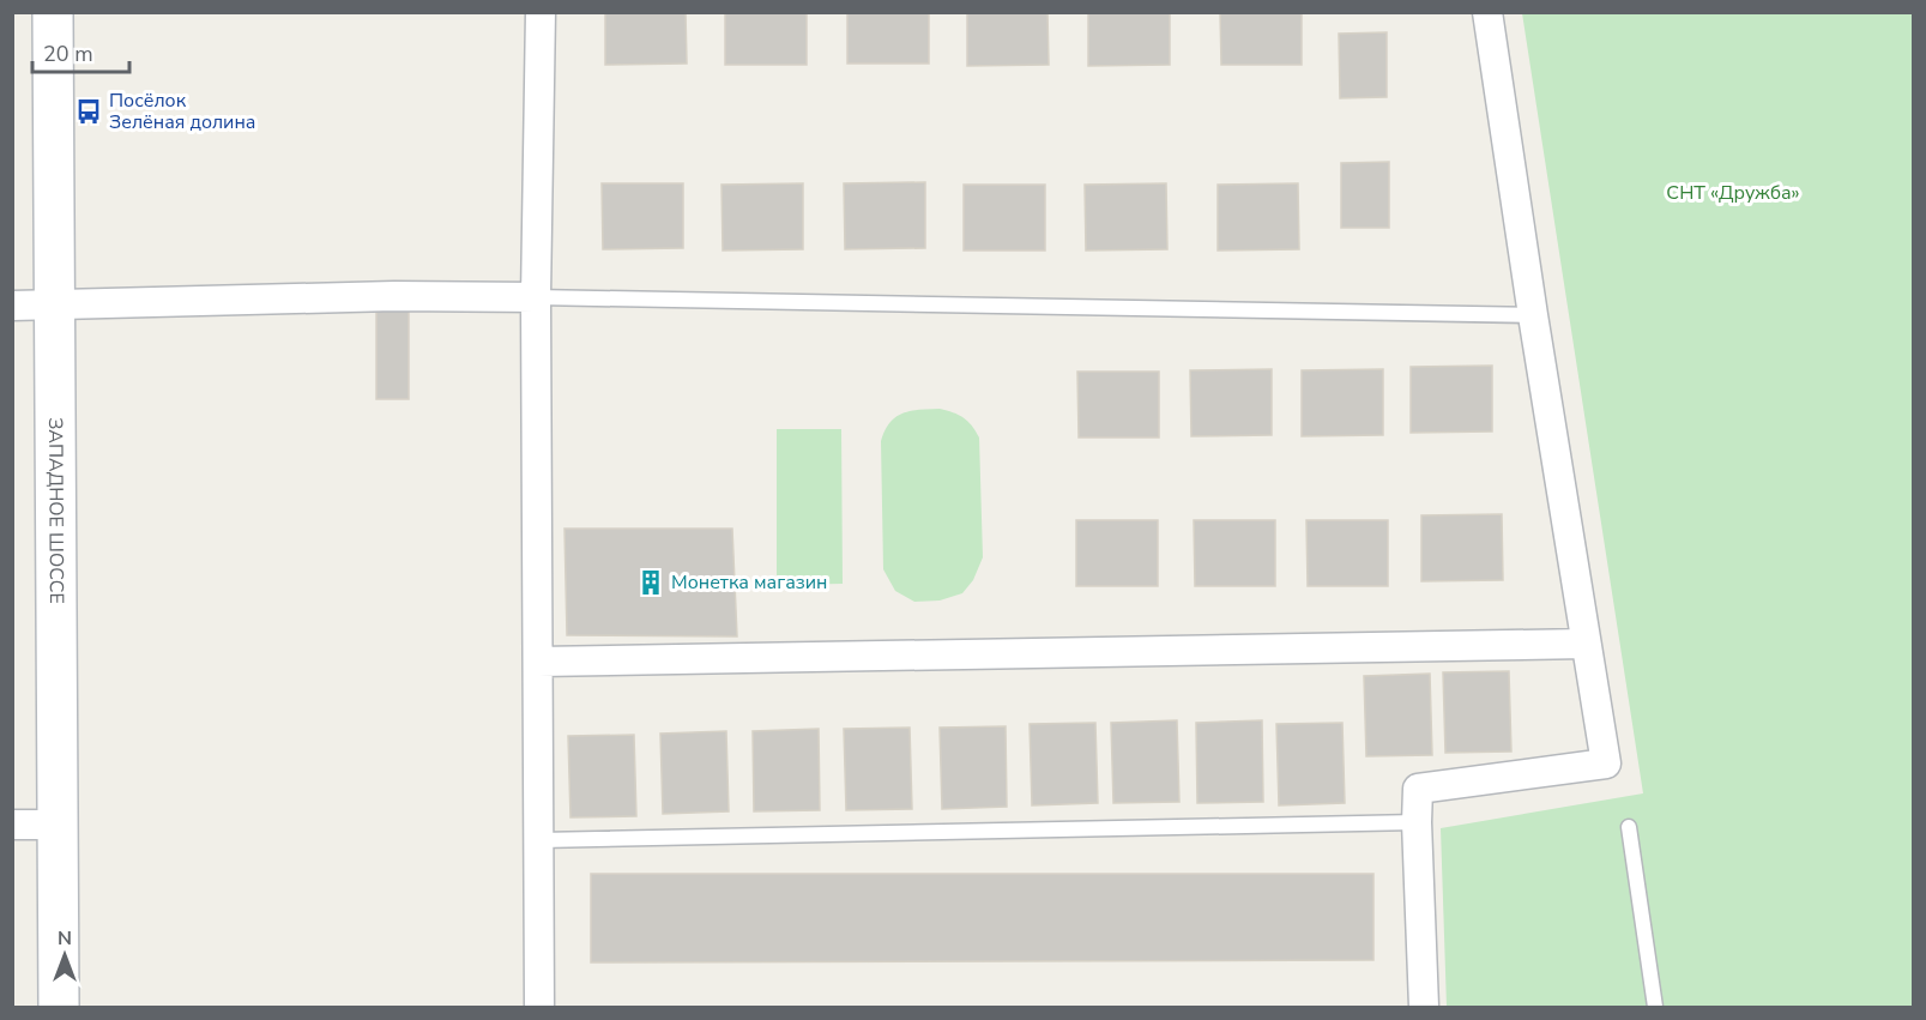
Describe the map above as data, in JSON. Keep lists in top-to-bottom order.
{
  "streets": {
    "main road": ["ЗАПАДНОЕ ШОССЕ"]
  },
  "parks": ["СНТ «Дружба»"],
  "places": {
    "bus stop": ["Посёлок Зелёная долина"],
    "building": ["Монетка магазин"]
  },
  "scale_bar": "20 m",
  "north": "top"
}
